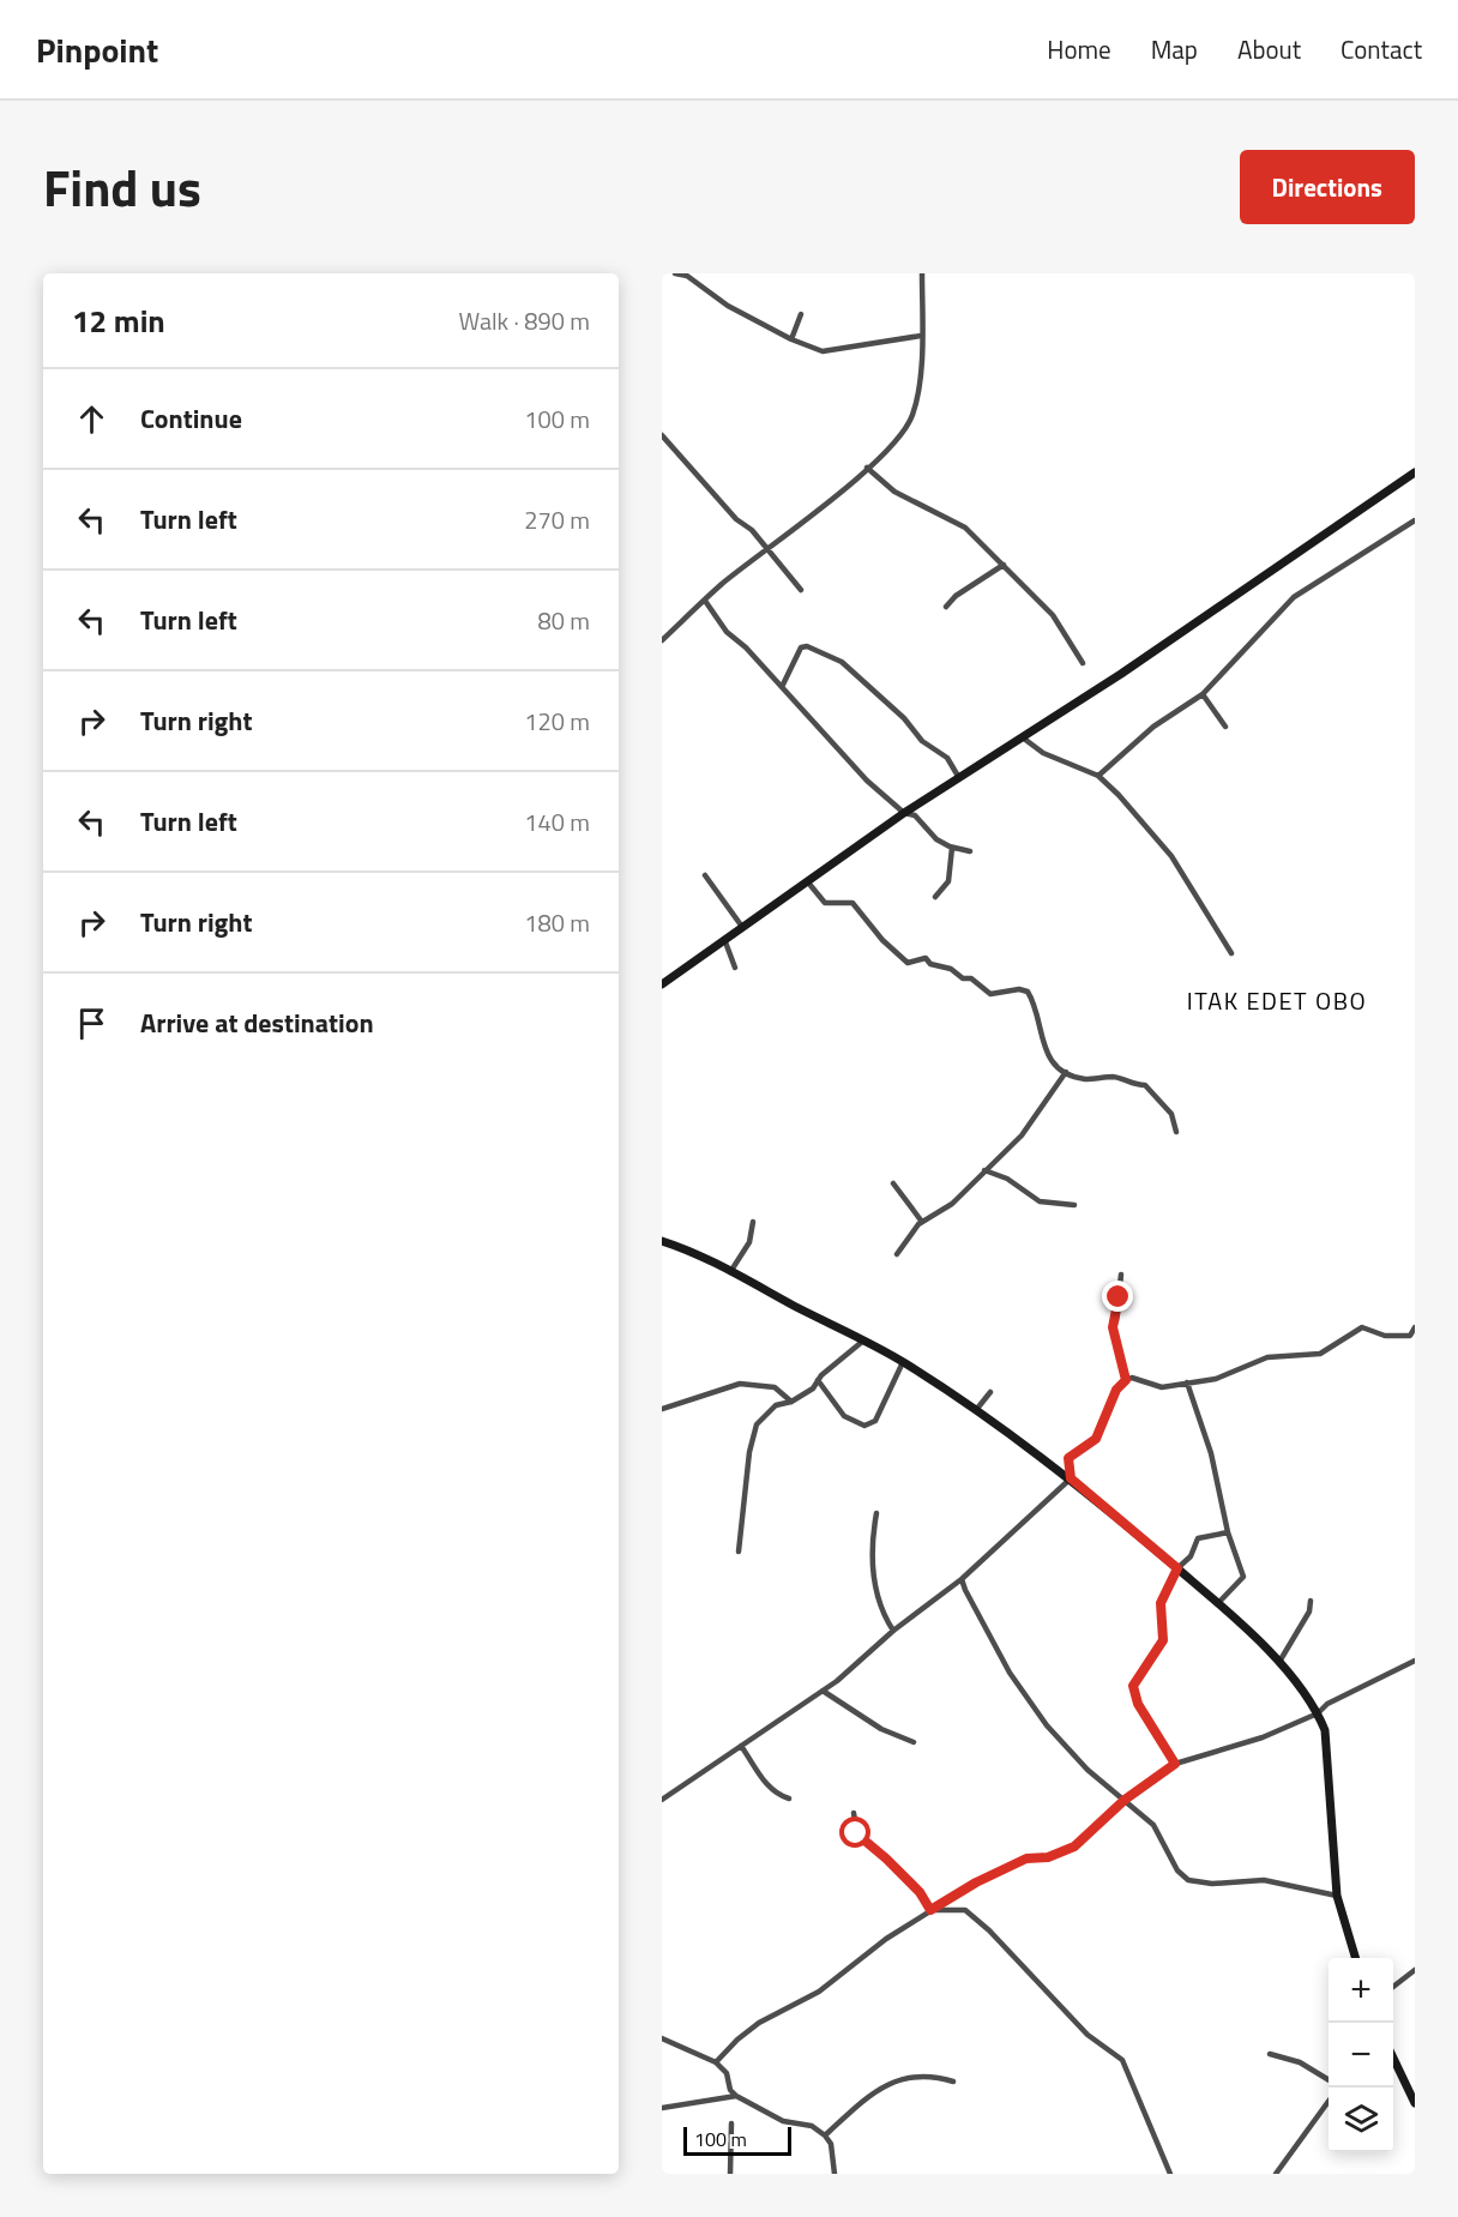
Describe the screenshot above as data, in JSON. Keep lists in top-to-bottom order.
{
  "districts": ["ITAK EDET OBO"],
  "scale_bar": "100 m",
  "page": {
    "header": "Pinpoint",
    "nav": [
      "Home",
      "Map",
      "About",
      "Contact"
    ],
    "title": "Find us",
    "buttons": "Directions",
    "heading": ["12 min", "Walk · 890 m"],
    "list": [
      ["Continue", "100 m"],
      ["Turn left", "270 m"],
      ["Turn left", "80 m"],
      ["Turn right", "120 m"],
      ["Turn left", "140 m"],
      ["Turn right", "180 m"],
      "Arrive at destination"
    ],
    "map_buttons": ["+", "−"],
    "scale": "100 m"
  }
}
